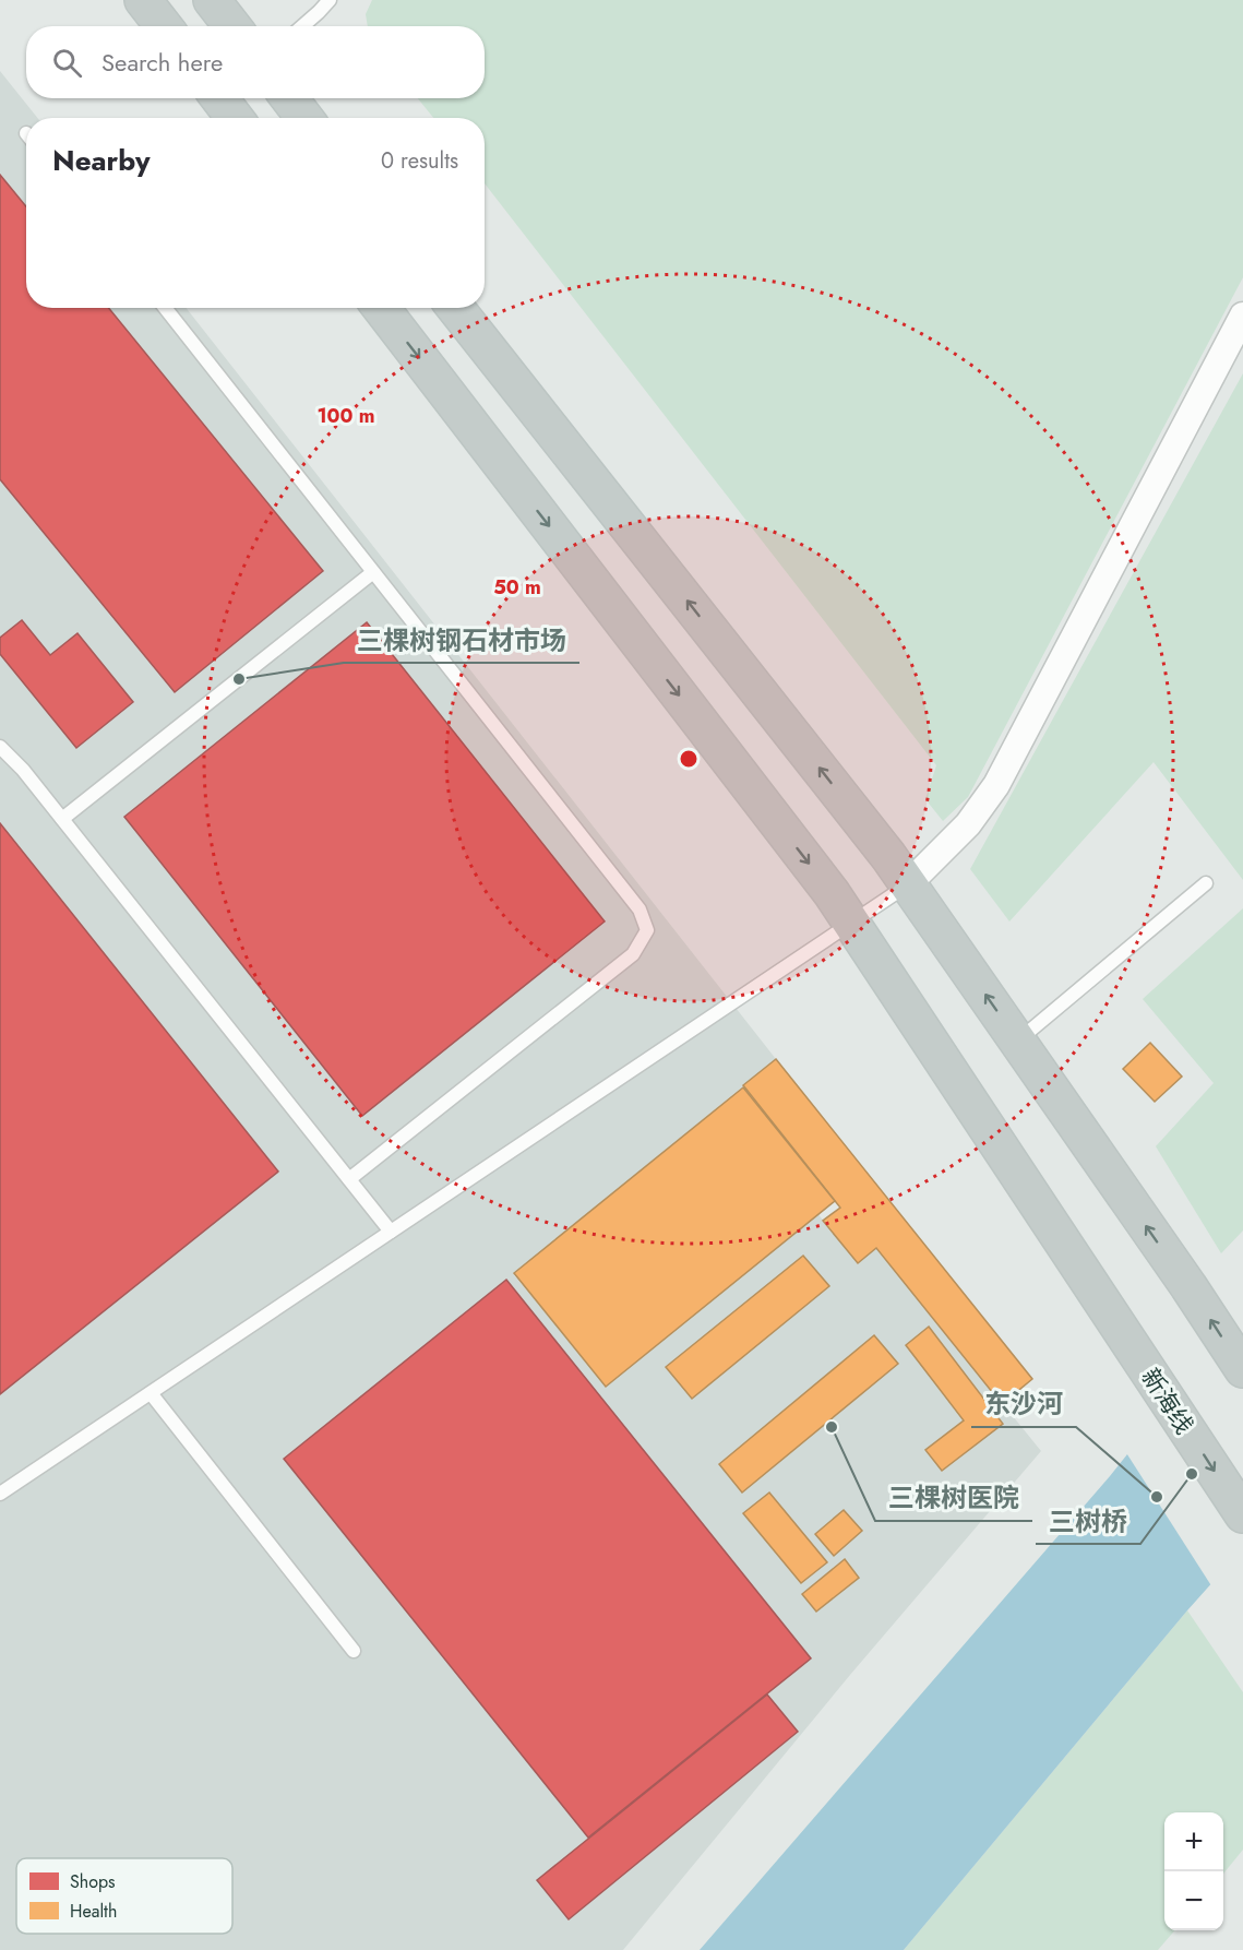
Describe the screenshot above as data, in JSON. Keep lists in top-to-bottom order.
{
  "streets": {
    "highway": ["新海线"]
  },
  "places": [
    "三棵树钢石材市场",
    "三棵树医院",
    "三树桥",
    "东沙河"
  ],
  "legend": ["Shops", "Health"],
  "page": {
    "search": "Search here",
    "heading": ["Nearby", "0 results"],
    "map_buttons": ["+", "−"]
  },
  "rings": ["100 m", "50 m"]
}
